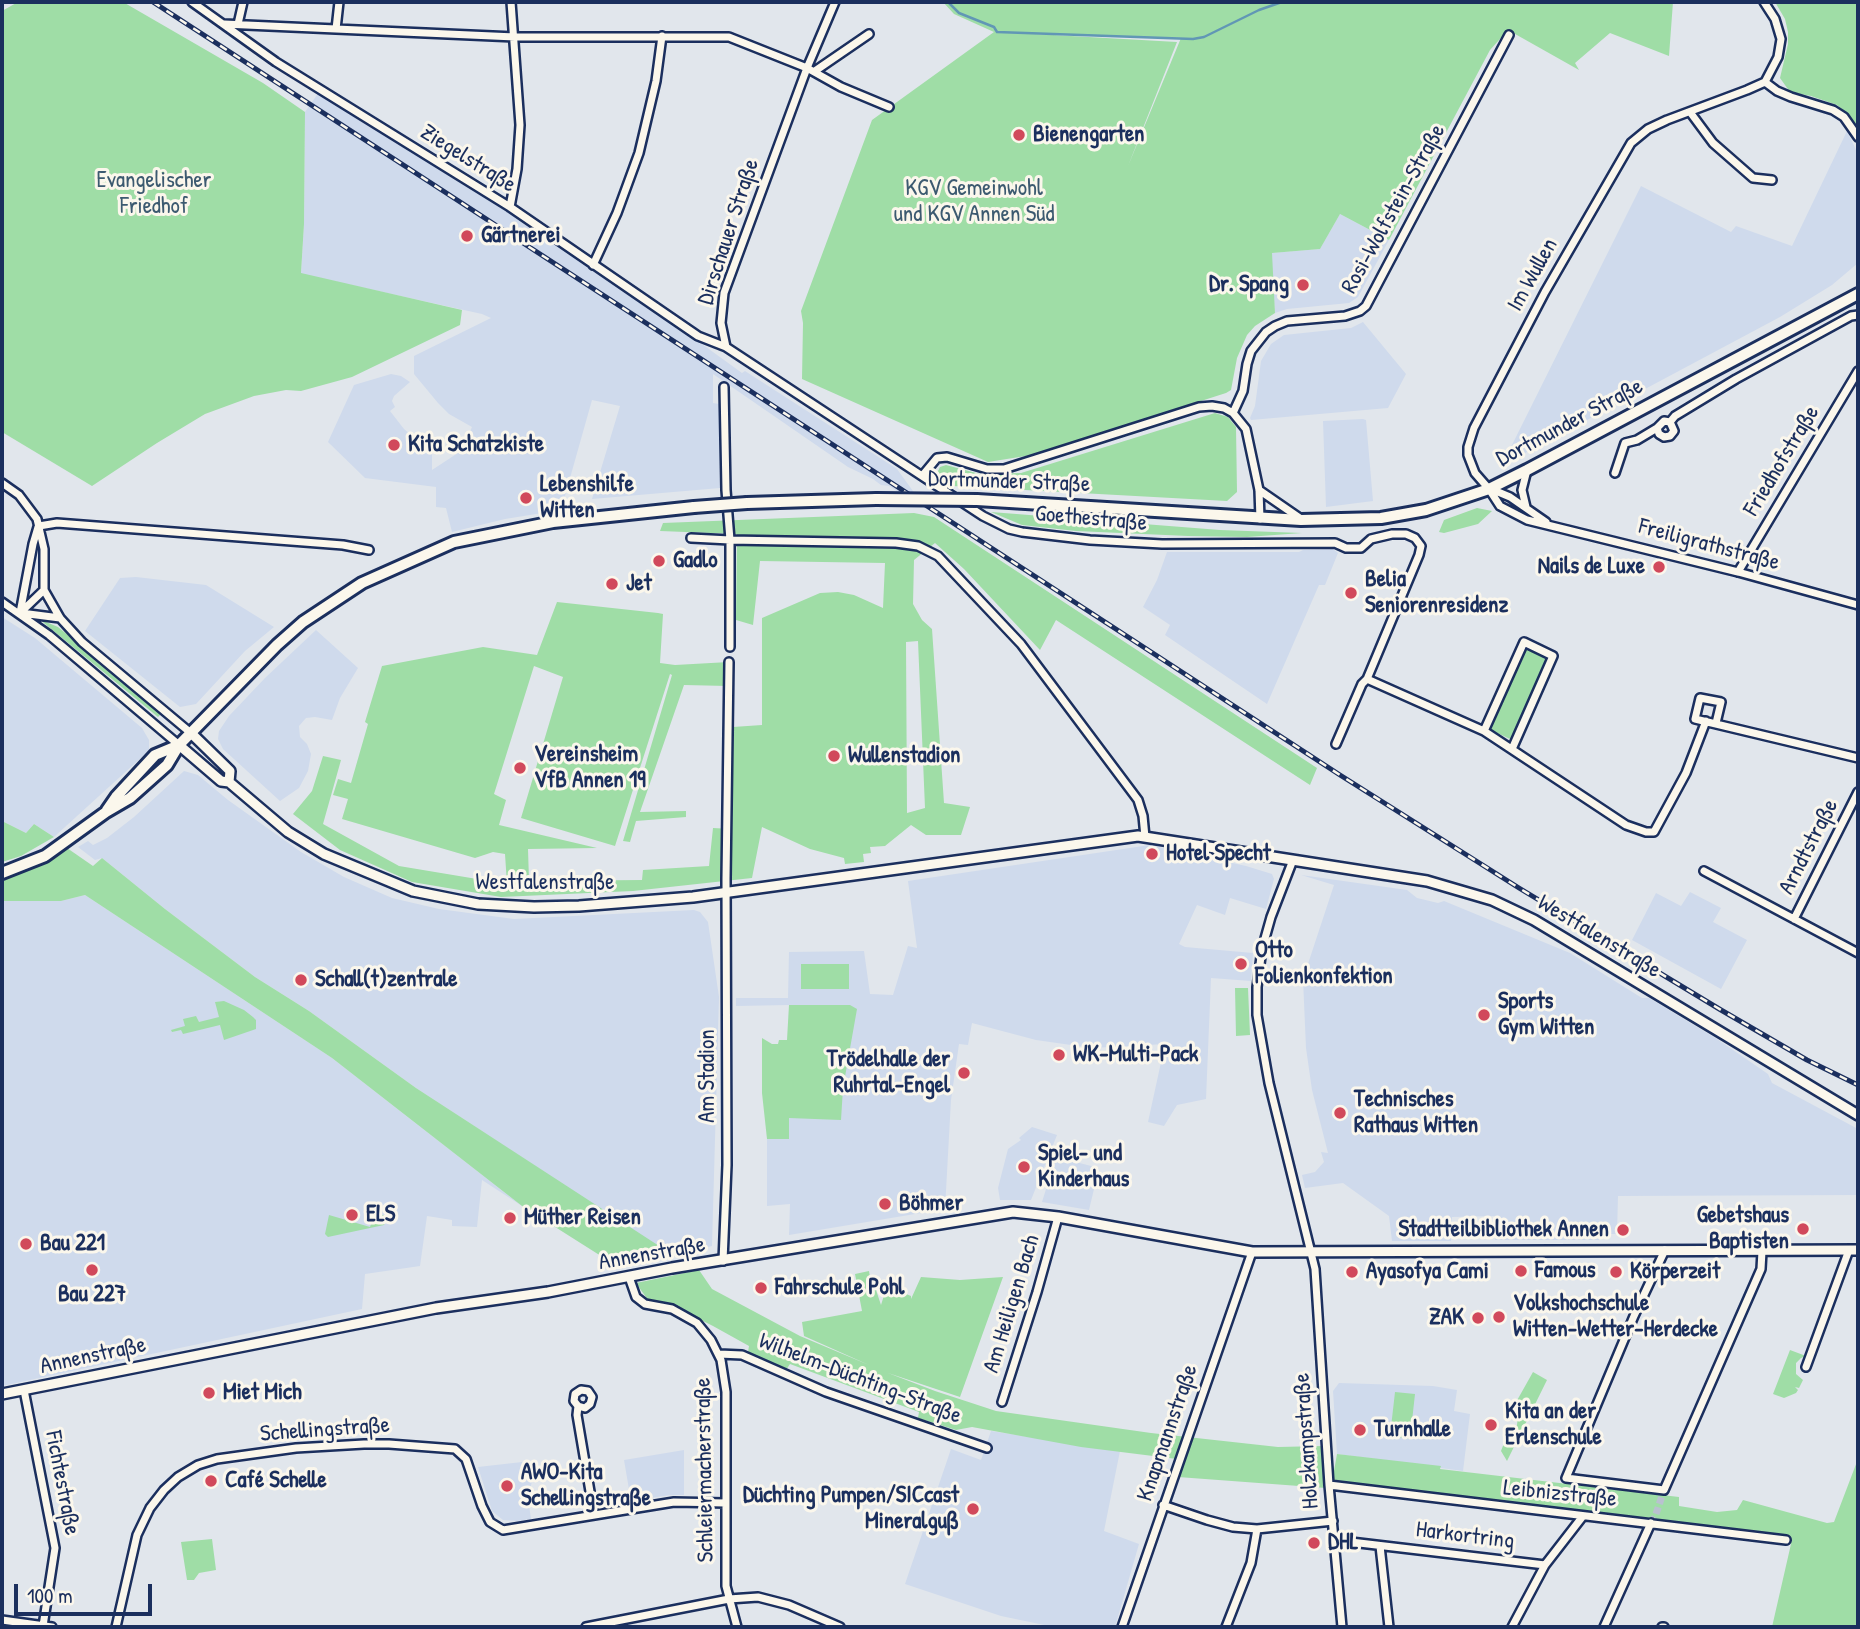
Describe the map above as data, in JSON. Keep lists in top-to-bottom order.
{
  "streets": {
    "main road": ["Dortmunder Straße"],
    "street": [
      "Ziegelstraße",
      "Rosi-Wolfstein-Straße",
      "Dirschauer Straße",
      "Im Wullen",
      "Friedhofstraße",
      "Goethestraße",
      "Freiligrathstraße",
      "Arndtstraße",
      "Westfalenstraße",
      "Am Stadion",
      "Annenstraße",
      "Am Heiligen Bach",
      "Wilhelm-Düchting-Straße",
      "Schellingstraße",
      "Knapmannstraße",
      "Holzkampstraße",
      "Schleiermacherstraße",
      "Fichtestraße",
      "Leibnizstraße",
      "Harkortring"
    ]
  },
  "crossings": [
    ["Ziegelstraße", "Dirschauer Straße"],
    ["Im Wullen", "Dortmunder Straße"],
    ["Im Wullen", "Freiligrathstraße"],
    ["Dortmunder Straße", "Freiligrathstraße"],
    ["Dortmunder Straße", "Westfalenstraße"],
    ["Friedhofstraße", "Freiligrathstraße"],
    ["Westfalenstraße", "Am Stadion"],
    ["Westfalenstraße", "Holzkampstraße"],
    ["Am Stadion", "Annenstraße"],
    ["Annenstraße", "Am Heiligen Bach"],
    ["Annenstraße", "Knapmannstraße"],
    ["Annenstraße", "Holzkampstraße"],
    ["Annenstraße", "Schleiermacherstraße"],
    ["Annenstraße", "Fichtestraße"],
    ["Wilhelm-Düchting-Straße", "Schleiermacherstraße"],
    ["Schellingstraße", "Schleiermacherstraße"],
    ["Holzkampstraße", "Leibnizstraße"],
    ["Holzkampstraße", "Harkortring"],
    ["Leibnizstraße", "Harkortring"]
  ],
  "parks": ["Evangelischer Friedhof", "KGV Gemeinwohl und KGV Annen Süd"],
  "places": [
    "Bienengarten",
    "Gärtnerei",
    "Dr. Spang",
    "Kita Schatzkiste",
    "Lebenshilfe Witten",
    "Gadlo",
    "Nails de Luxe",
    "Jet",
    "Belia Seniorenresidenz",
    "Wullenstadion",
    "Vereinsheim VfB Annen 19",
    "Hotel Specht",
    "Otto Folienkonfektion",
    "Schall(t)zentrale",
    "Sports Gym Witten",
    "WK-Multi-Pack",
    "Trödelhalle der Ruhrtal-Engel",
    "Technisches Rathaus Witten",
    "Spiel- und Kinderhaus",
    "Böhmer",
    "ELS",
    "Müther Reisen",
    "Gebetshaus Baptisten",
    "Stadtteilbibliothek Annen",
    "Bau 221",
    "Bau 227",
    "Famous",
    "Ayasofya Cami",
    "Körperzeit",
    "Fahrschule Pohl",
    "Volkshochschule Witten-Wetter-Herdecke",
    "ZAK",
    "Miet Mich",
    "Kita an der Erlenschule",
    "Turnhalle",
    "Café Schelle",
    "AWO-Kita Schellingstraße",
    "Düchting Pumpen/SICcast Mineralguß",
    "DHL"
  ],
  "scale_bar": "100 m"
}
